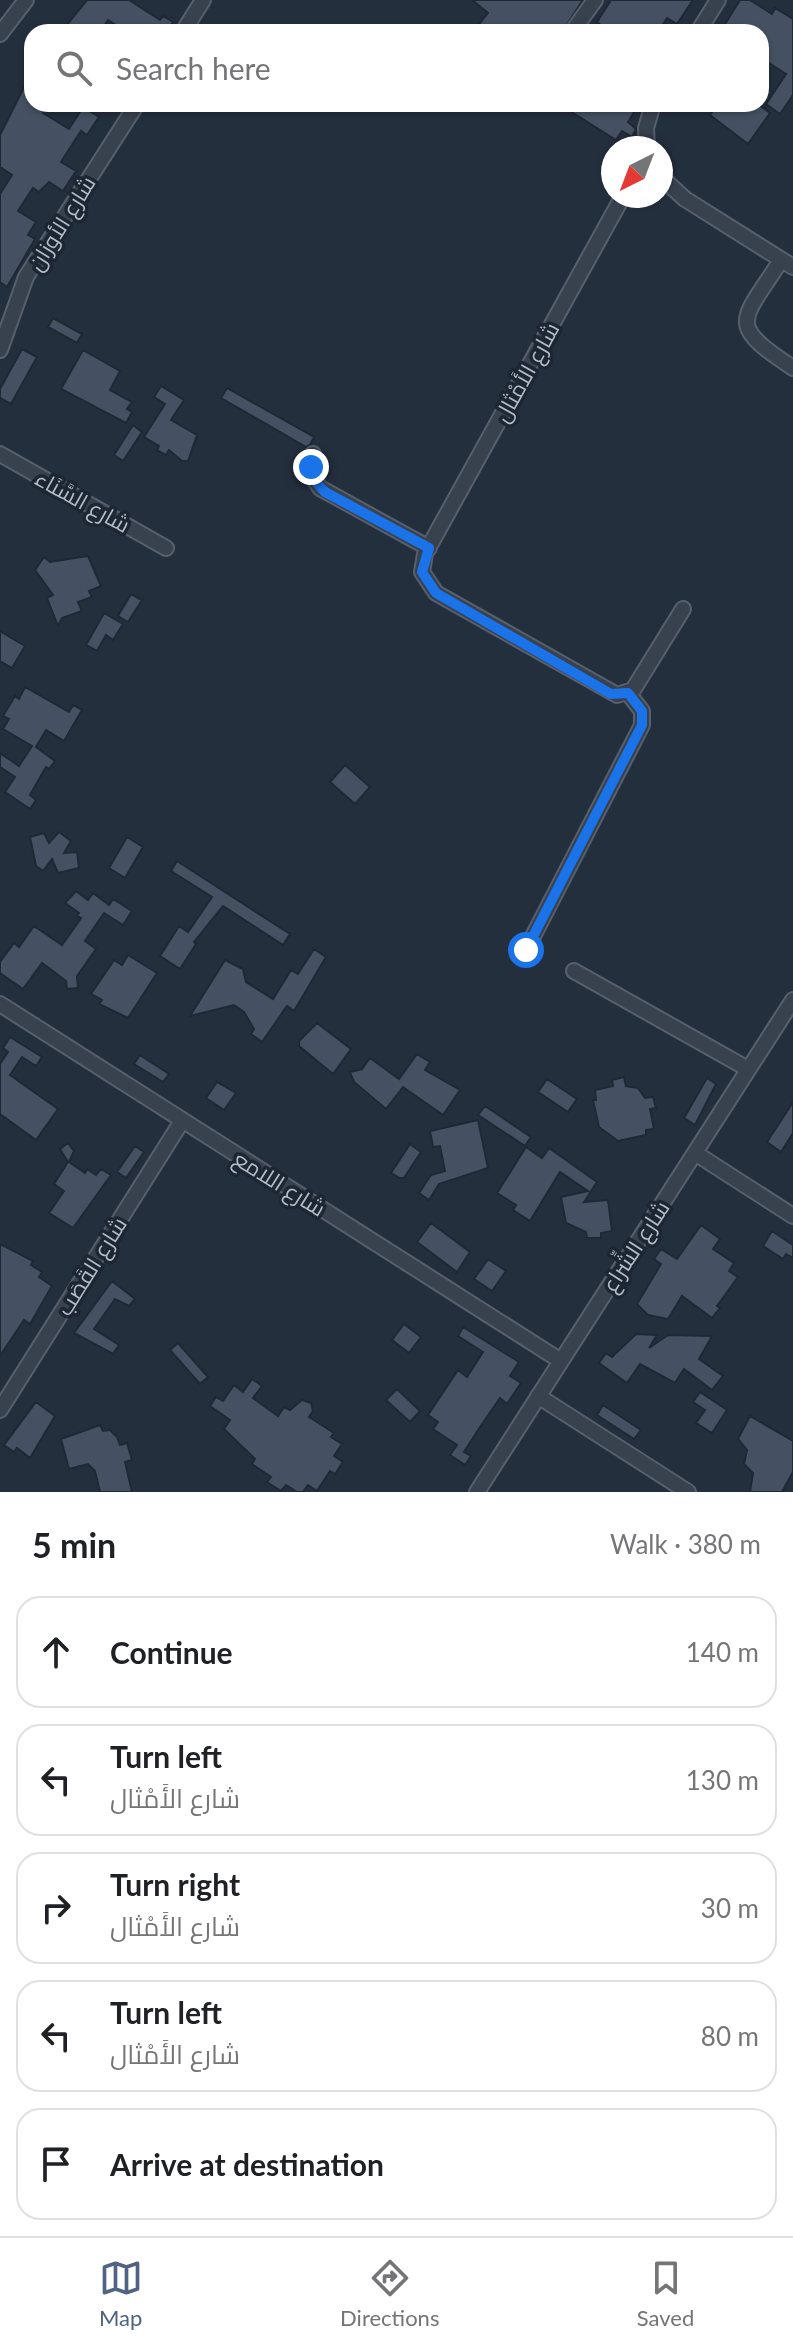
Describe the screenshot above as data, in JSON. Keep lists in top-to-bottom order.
{
  "streets": {
    "street": [
      "شارع الأوزان",
      "شارع الأَمْثال",
      "شارع السَّنَاء",
      "شارع اللامع",
      "شارع الشِّراع",
      "شارع القَصَب"
    ]
  },
  "crossings": [
    ["شارع اللامع", "شارع الشِّراع"],
    ["شارع اللامع", "شارع القَصَب"]
  ],
  "north": "bottom left",
  "page": {
    "search": "Search here",
    "heading": ["5 min", "Walk · 380 m"],
    "list": [
      ["Continue", "140 m"],
      ["Turn left", "شارع الأَمْثال", "130 m"],
      ["Turn right", "شارع الأَمْثال", "30 m"],
      ["Turn left", "شارع الأَمْثال", "80 m"],
      "Arrive at destination"
    ],
    "nav": ["Map", "Directions", "Saved"]
  }
}
